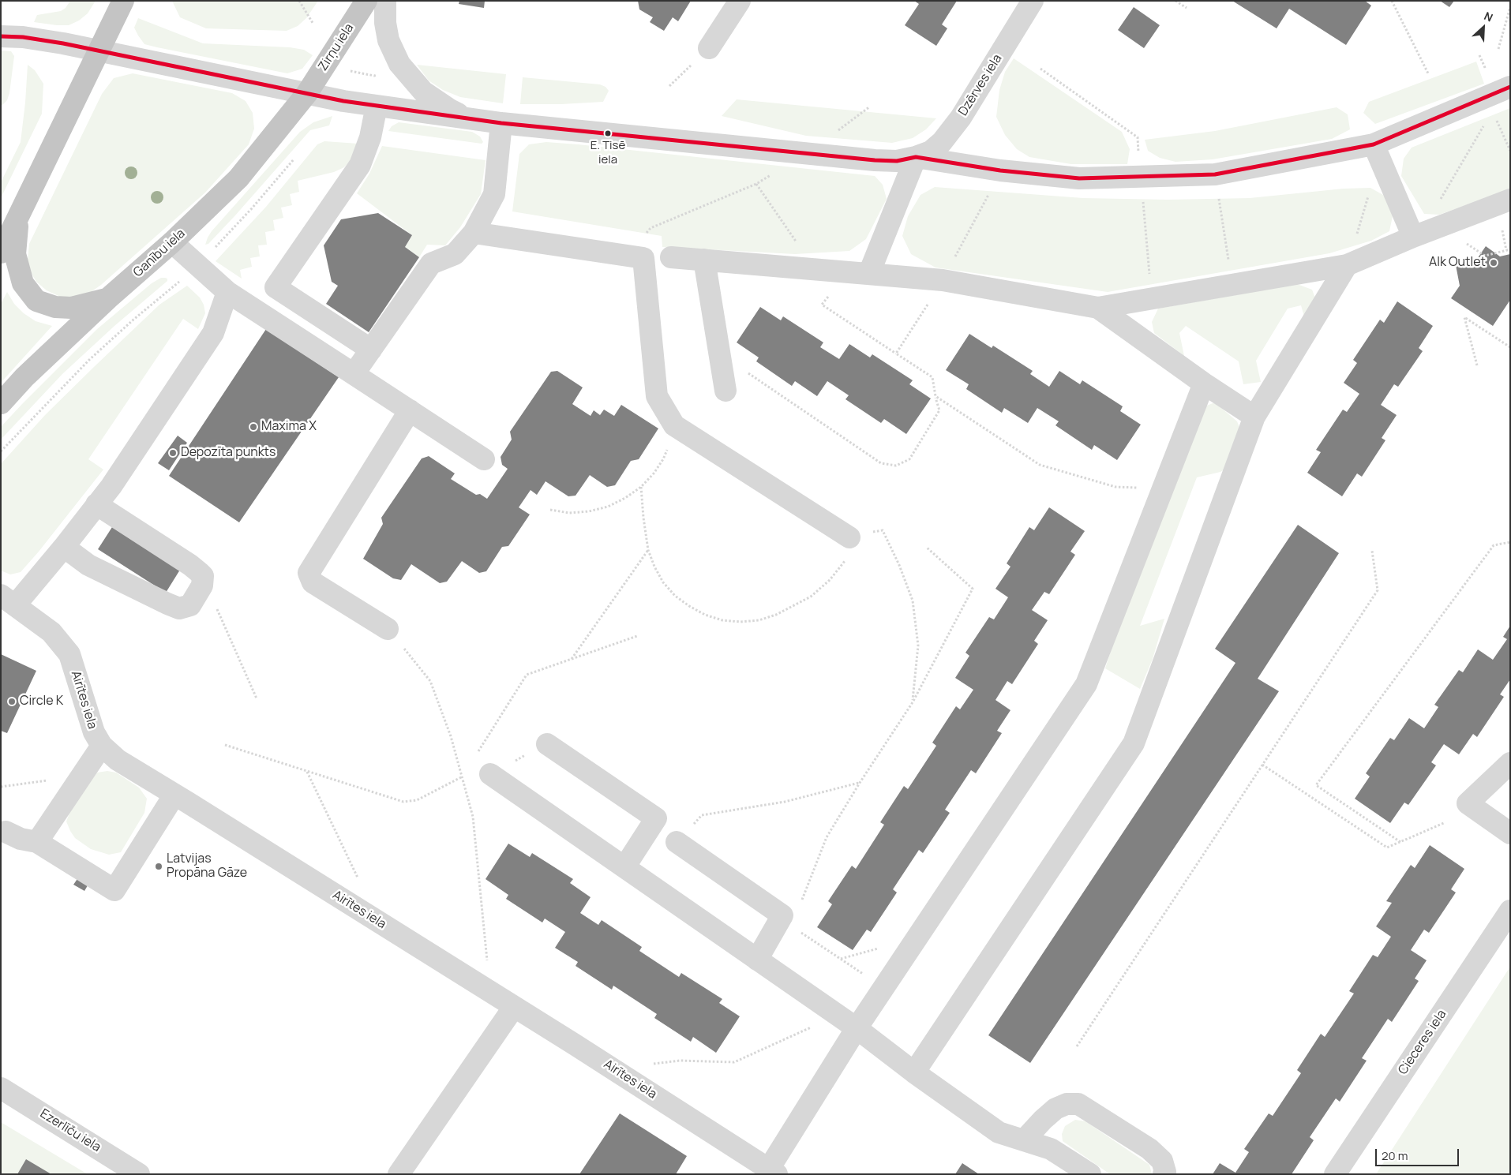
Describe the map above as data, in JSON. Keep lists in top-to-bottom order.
{
  "streets": {
    "highway": ["Zirņu iela", "Ganību iela"],
    "street": [
      "Dzērves iela",
      "Airītes iela",
      "Cieceres iela",
      "Ezerlīču iela"
    ]
  },
  "crossings": [
    ["Zirņu iela", "Ganību iela"]
  ],
  "places": [
    "E. Tisē iela",
    "Alk Outlet",
    "Maxima X",
    "Depozīta punkts",
    "Circle K",
    "Latvijas Propāna Gāze"
  ],
  "scale_bar": "20 m",
  "north": "top right"
}
